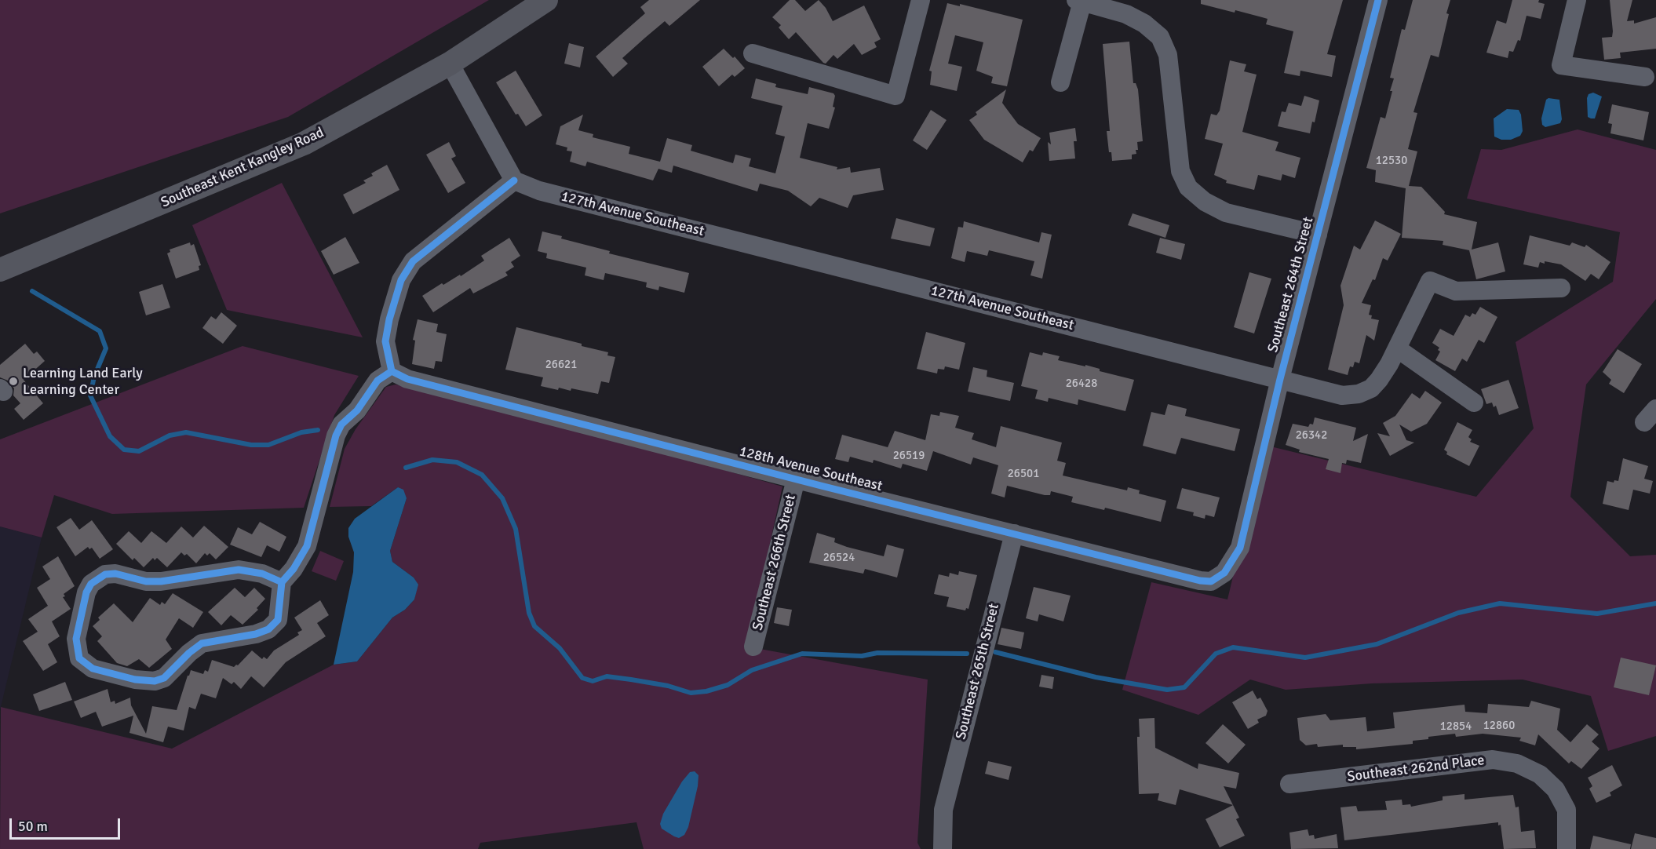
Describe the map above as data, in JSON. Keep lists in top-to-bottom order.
{
  "streets": {
    "main road": ["Southeast Kent Kangley Road"],
    "street": [
      "127th Avenue Southeast",
      "Southeast 264th Street",
      "128th Avenue Southeast",
      "Southeast 266th Street",
      "Southeast 265th Street",
      "Southeast 262nd Place"
    ]
  },
  "crossings": [
    ["127th Avenue Southeast", "Southeast 264th Street"],
    ["Southeast 264th Street", "128th Avenue Southeast"],
    ["128th Avenue Southeast", "Southeast 266th Street"],
    ["128th Avenue Southeast", "Southeast 265th Street"]
  ],
  "places": ["Learning Land Early Learning Center"],
  "house_numbers": [
    "12530",
    "26621",
    "26428",
    "26342",
    "26519",
    "26501",
    "26524",
    "12860",
    "12854"
  ],
  "scale_bar": "50 m"
}
